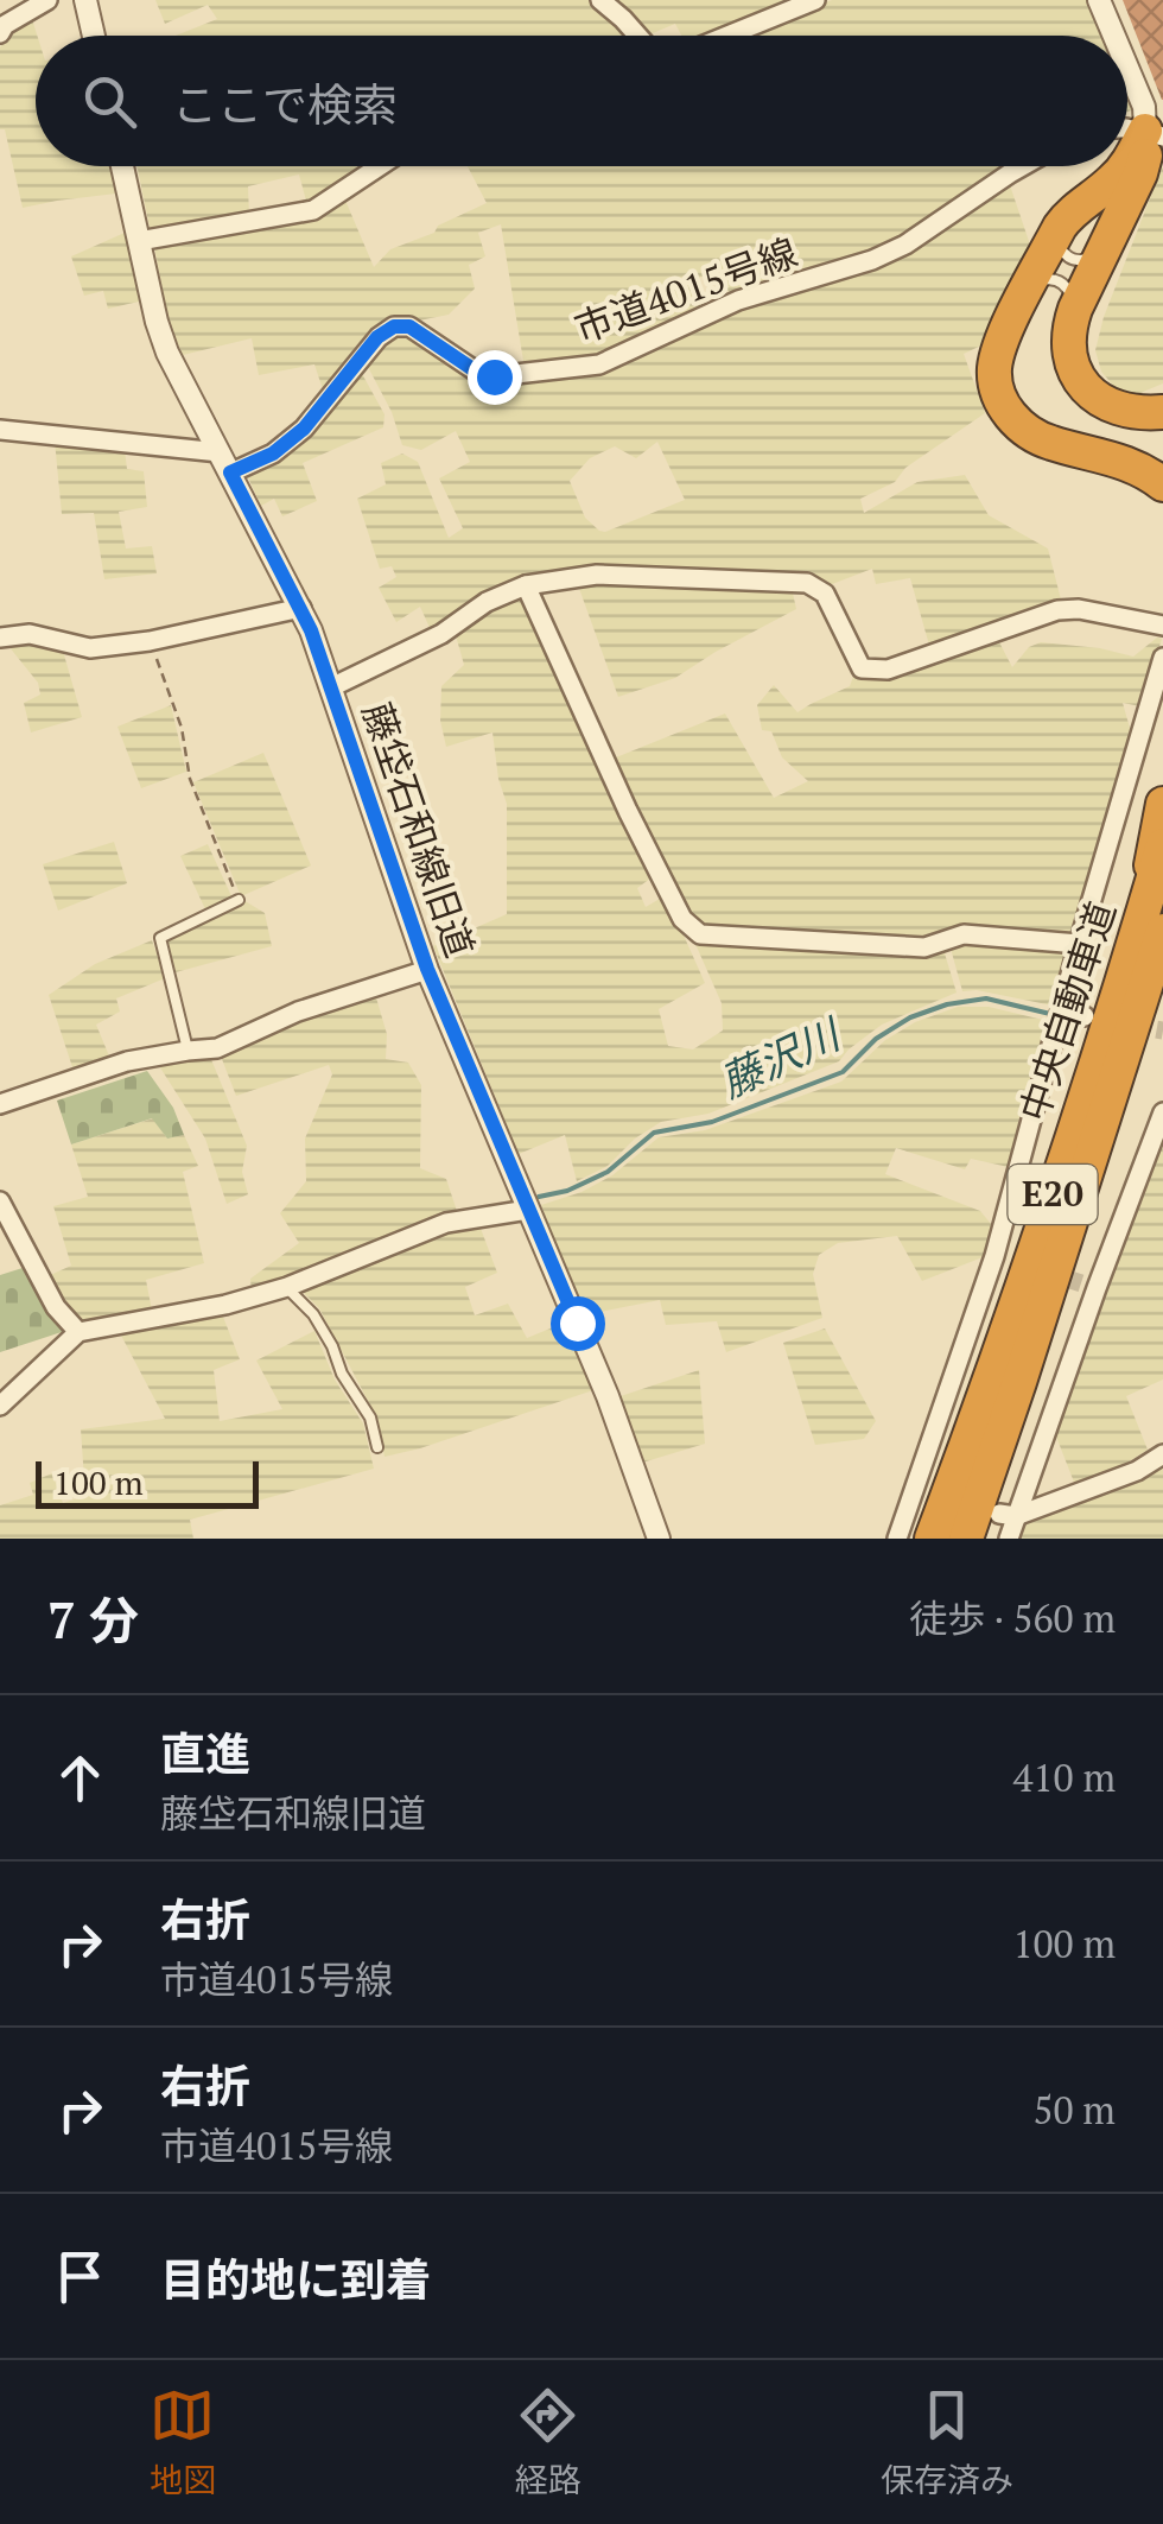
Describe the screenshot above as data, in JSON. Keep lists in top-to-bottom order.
{
  "streets": {
    "highway": ["中央自動車道", "E20"],
    "street": ["市道4015号線", "藤垈石和線旧道"]
  },
  "crossings": [
    ["市道4015号線", "藤垈石和線旧道"]
  ],
  "water": ["藤沢川"],
  "scale_bar": "100 m",
  "page": {
    "search": "ここで検索",
    "scale": "100 m",
    "heading": ["7 分", "徒歩 · 560 m"],
    "list": [
      ["直進", "藤垈石和線旧道", "410 m"],
      ["右折", "市道4015号線", "100 m"],
      ["右折", "市道4015号線", "50 m"],
      "目的地に到着"
    ],
    "nav": ["地図", "経路", "保存済み"]
  }
}
